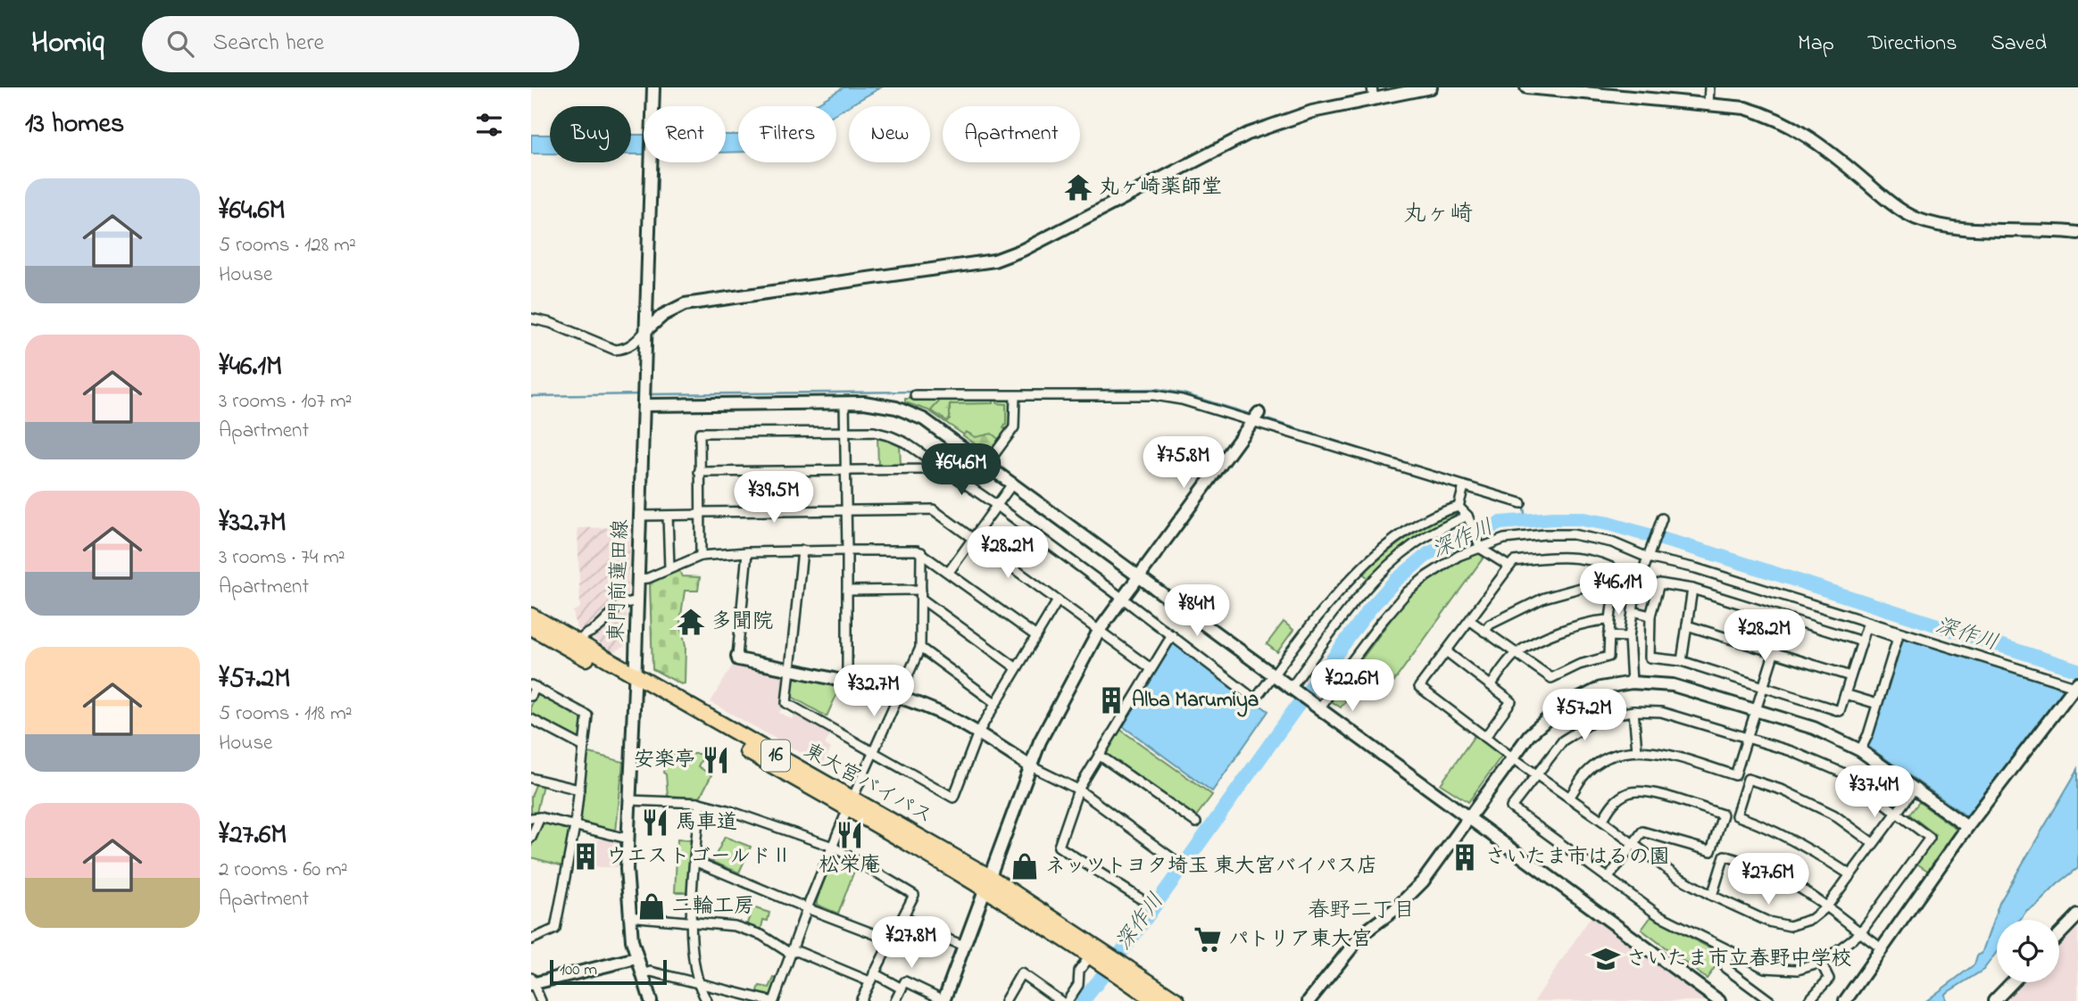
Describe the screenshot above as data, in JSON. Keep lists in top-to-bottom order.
{
  "streets": {
    "highway": ["16", "東大宮バイパス"],
    "street": ["東門前蓮田線"]
  },
  "crossings": [
    ["東門前蓮田線", "東大宮バイパス"]
  ],
  "districts": ["丸ヶ崎", "春野二丁目"],
  "water": ["深作川"],
  "places": {
    "temple": ["丸ヶ崎薬師堂", "多聞院"],
    "building": ["Alba Marumiya", "ウエストゴールドⅡ", "さいたま市はるの園"],
    "restaurant": ["安楽亭", "馬車道", "松栄庵"],
    "shop": ["ネッツトヨタ埼玉 東大宮バイパス店", "二輪工房"],
    "supermarket": ["パトリア東大宮"],
    "school or university": ["さいたま市立春野中学校"]
  },
  "scale_bar": "100 m",
  "page": {
    "header": "Homiq",
    "search": "Search here",
    "nav": ["Map", "Directions", "Saved"],
    "heading": "13 homes",
    "chip": [
      "Buy",
      "Rent",
      "Filters",
      "New",
      "Apartment"
    ],
    "list": [
      {
        "name": "¥64.6M",
        "note": "5 rooms · 128 m² · House"
      },
      {
        "name": "¥46.1M",
        "note": "3 rooms · 107 m² · Apartment"
      },
      {
        "name": "¥32.7M",
        "note": "3 rooms · 74 m² · Apartment"
      },
      {
        "name": "¥57.2M",
        "note": "5 rooms · 118 m² · House"
      },
      {
        "name": "¥27.6M",
        "note": "2 rooms · 60 m² · Apartment"
      }
    ],
    "price": [
      "¥75.8M",
      "¥64.6M",
      "¥39.5M",
      "¥28.2M",
      "¥46.1M",
      "¥84M",
      "¥28.2M",
      "¥22.6M",
      "¥32.7M",
      "¥57.2M",
      "¥37.4M",
      "¥27.6M",
      "¥27.8M"
    ],
    "scale": "100 m"
  }
}
